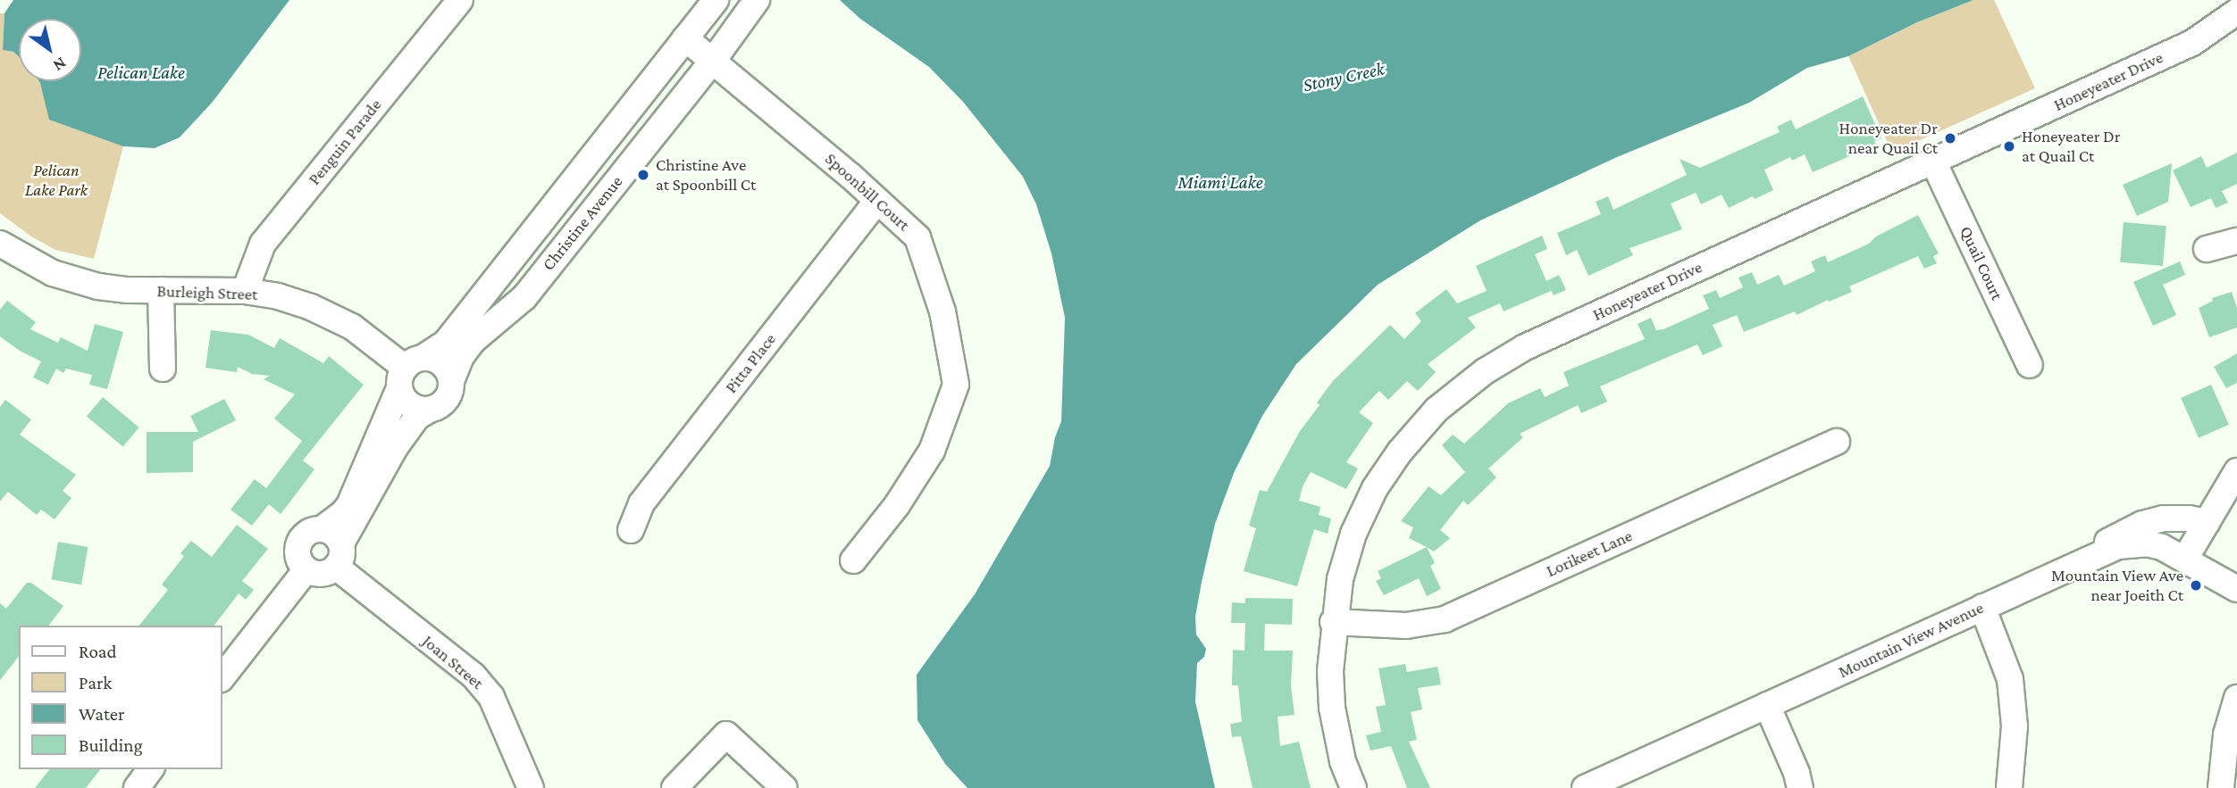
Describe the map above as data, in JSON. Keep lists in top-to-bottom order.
{
  "streets": {
    "street": [
      "Honeyeater Drive",
      "Penguin Parade",
      "Spoonbill Court",
      "Christine Avenue",
      "Quail Court",
      "Burleigh Street",
      "Pitta Place",
      "Lorikeet Lane",
      "Mountain View Avenue",
      "Joan Street"
    ]
  },
  "crossings": [
    ["Honeyeater Drive", "Quail Court"],
    ["Honeyeater Drive", "Lorikeet Lane"],
    ["Penguin Parade", "Burleigh Street"],
    ["Spoonbill Court", "Christine Avenue"],
    ["Spoonbill Court", "Pitta Place"],
    ["Christine Avenue", "Burleigh Street"]
  ],
  "water": ["Pelican Lake", "Stony Creek", "Miami Lake"],
  "parks": ["Pelican Lake Park"],
  "places": [
    "Honeyeater Dr near Quail Ct",
    "Honeyeater Dr at Quail Ct",
    "Christine Ave at Spoonbill Ct",
    "Mountain View Ave near Joeith Ct"
  ],
  "legend": [
    "Road",
    "Park",
    "Water",
    "Building"
  ],
  "north": "bottom right"
}
